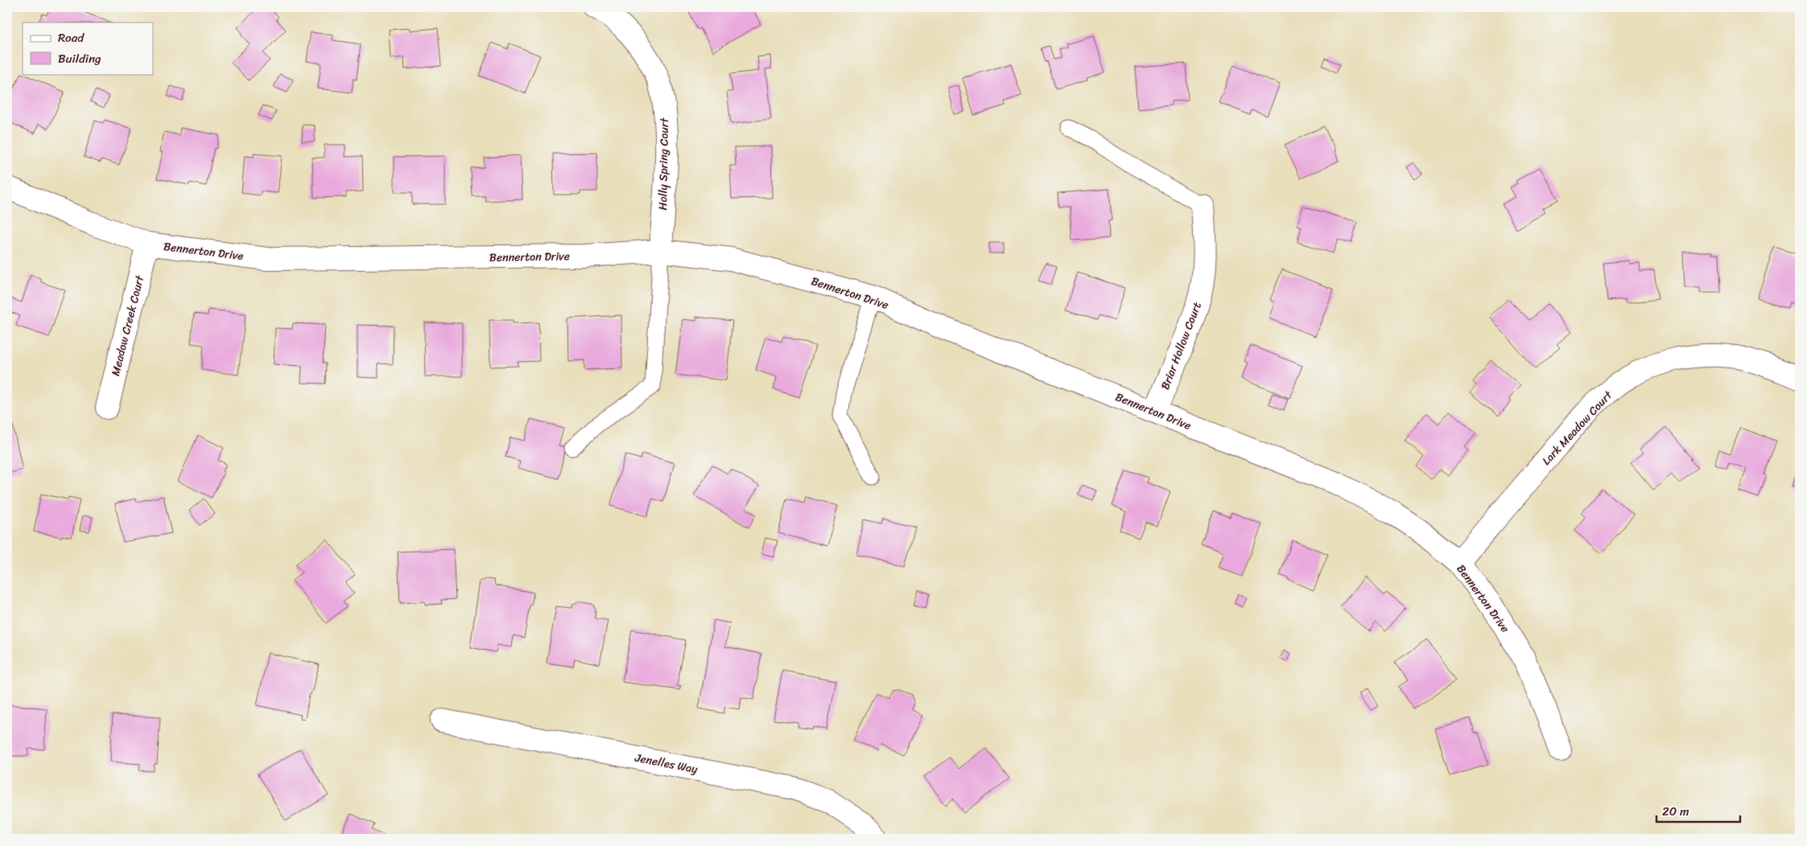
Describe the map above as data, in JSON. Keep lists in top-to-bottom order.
{
  "streets": {
    "street": [
      "Holly Spring Court",
      "Bennerton Drive",
      "Meadow Creek Court",
      "Briar Hollow Court",
      "Lark Meadow Court",
      "Jenelles Way"
    ]
  },
  "crossings": [
    ["Holly Spring Court", "Bennerton Drive"],
    ["Bennerton Drive", "Meadow Creek Court"],
    ["Bennerton Drive", "Briar Hollow Court"],
    ["Bennerton Drive", "Lark Meadow Court"]
  ],
  "legend": ["Road", "Building"],
  "scale_bar": "20 m"
}
